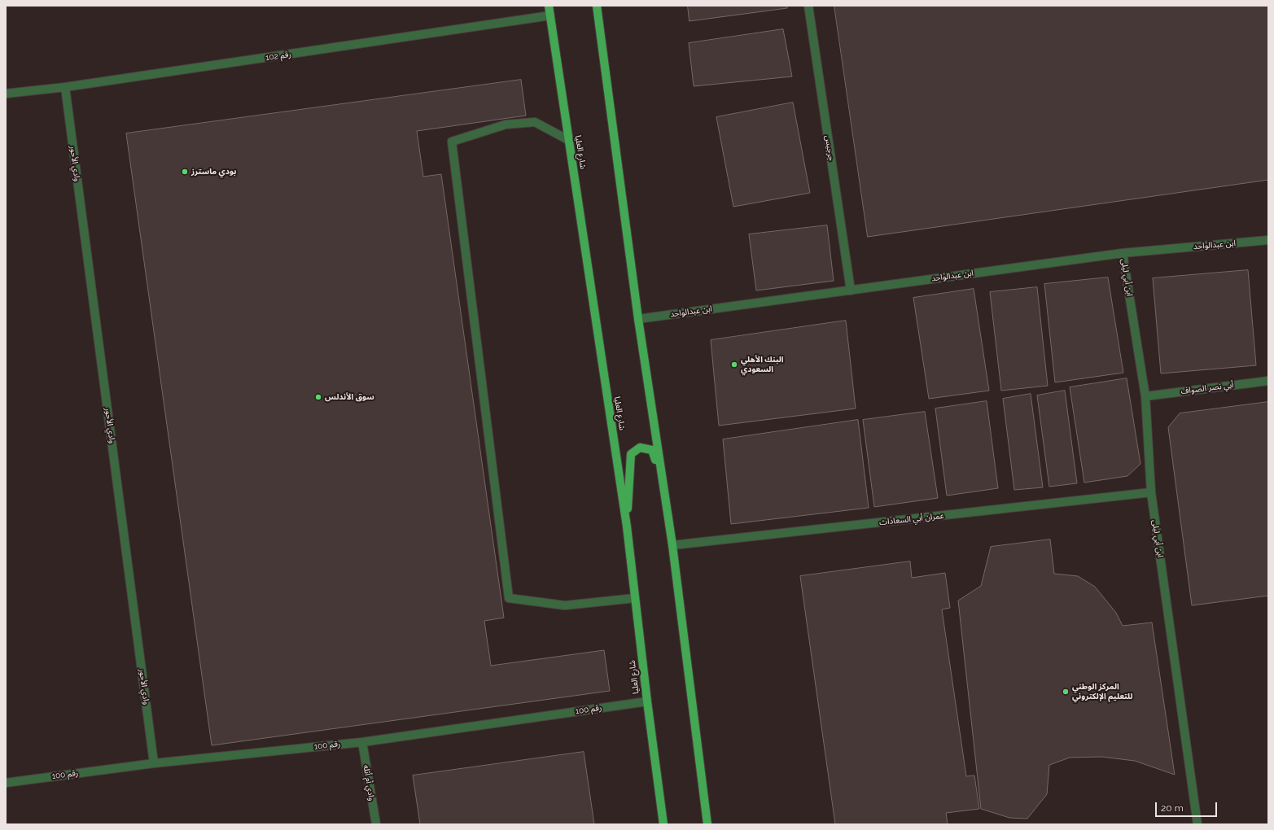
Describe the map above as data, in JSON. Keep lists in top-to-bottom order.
{
  "streets": {
    "main road": ["شارع العليا"],
    "street": [
      "رقم 102",
      "جرجيس",
      "وادي الأحور",
      "ابن عبدالواحد",
      "ابن أبي ليلى",
      "أبي نصر الصواف",
      "عمران أبي السعادات",
      "رقم 100",
      "وادي أم أثله"
    ]
  },
  "crossings": [
    ["رقم 102", "شارع العليا"],
    ["رقم 102", "وادي الأحور"],
    ["جرجيس", "ابن عبدالواحد"],
    ["شارع العليا", "رقم 100"],
    ["وادي الأحور", "رقم 100"],
    ["ابن عبدالواحد", "ابن أبي ليلى"],
    ["ابن أبي ليلى", "أبي نصر الصواف"],
    ["ابن أبي ليلى", "عمران أبي السعادات"],
    ["رقم 100", "وادي أم أثله"]
  ],
  "places": [
    "بودي ماسترز",
    "البنك الأهلي السعودي",
    "سوق الأندلس",
    "المركز الوطني للتعليم الإلكتروني"
  ],
  "scale_bar": "20 m"
}
